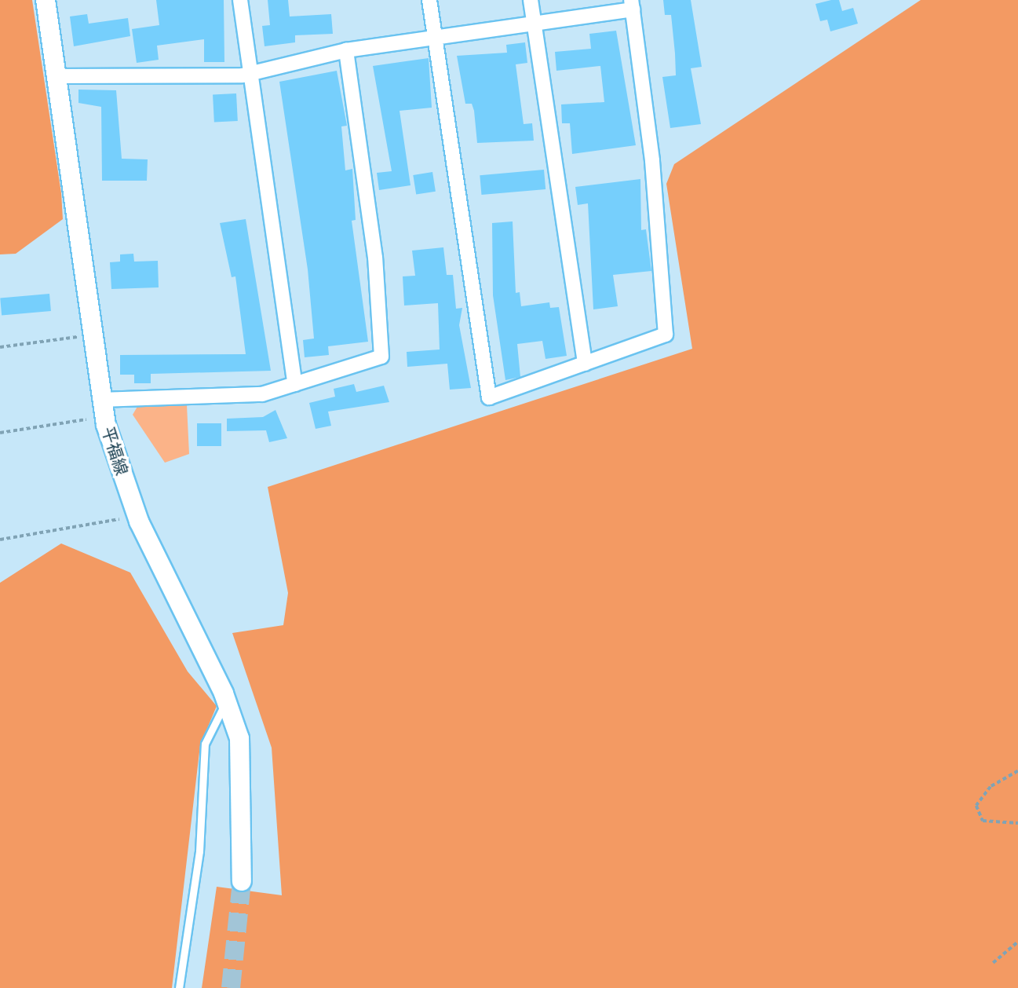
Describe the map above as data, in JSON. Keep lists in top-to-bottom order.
{
  "streets": {
    "street": ["平福線"]
  }
}
